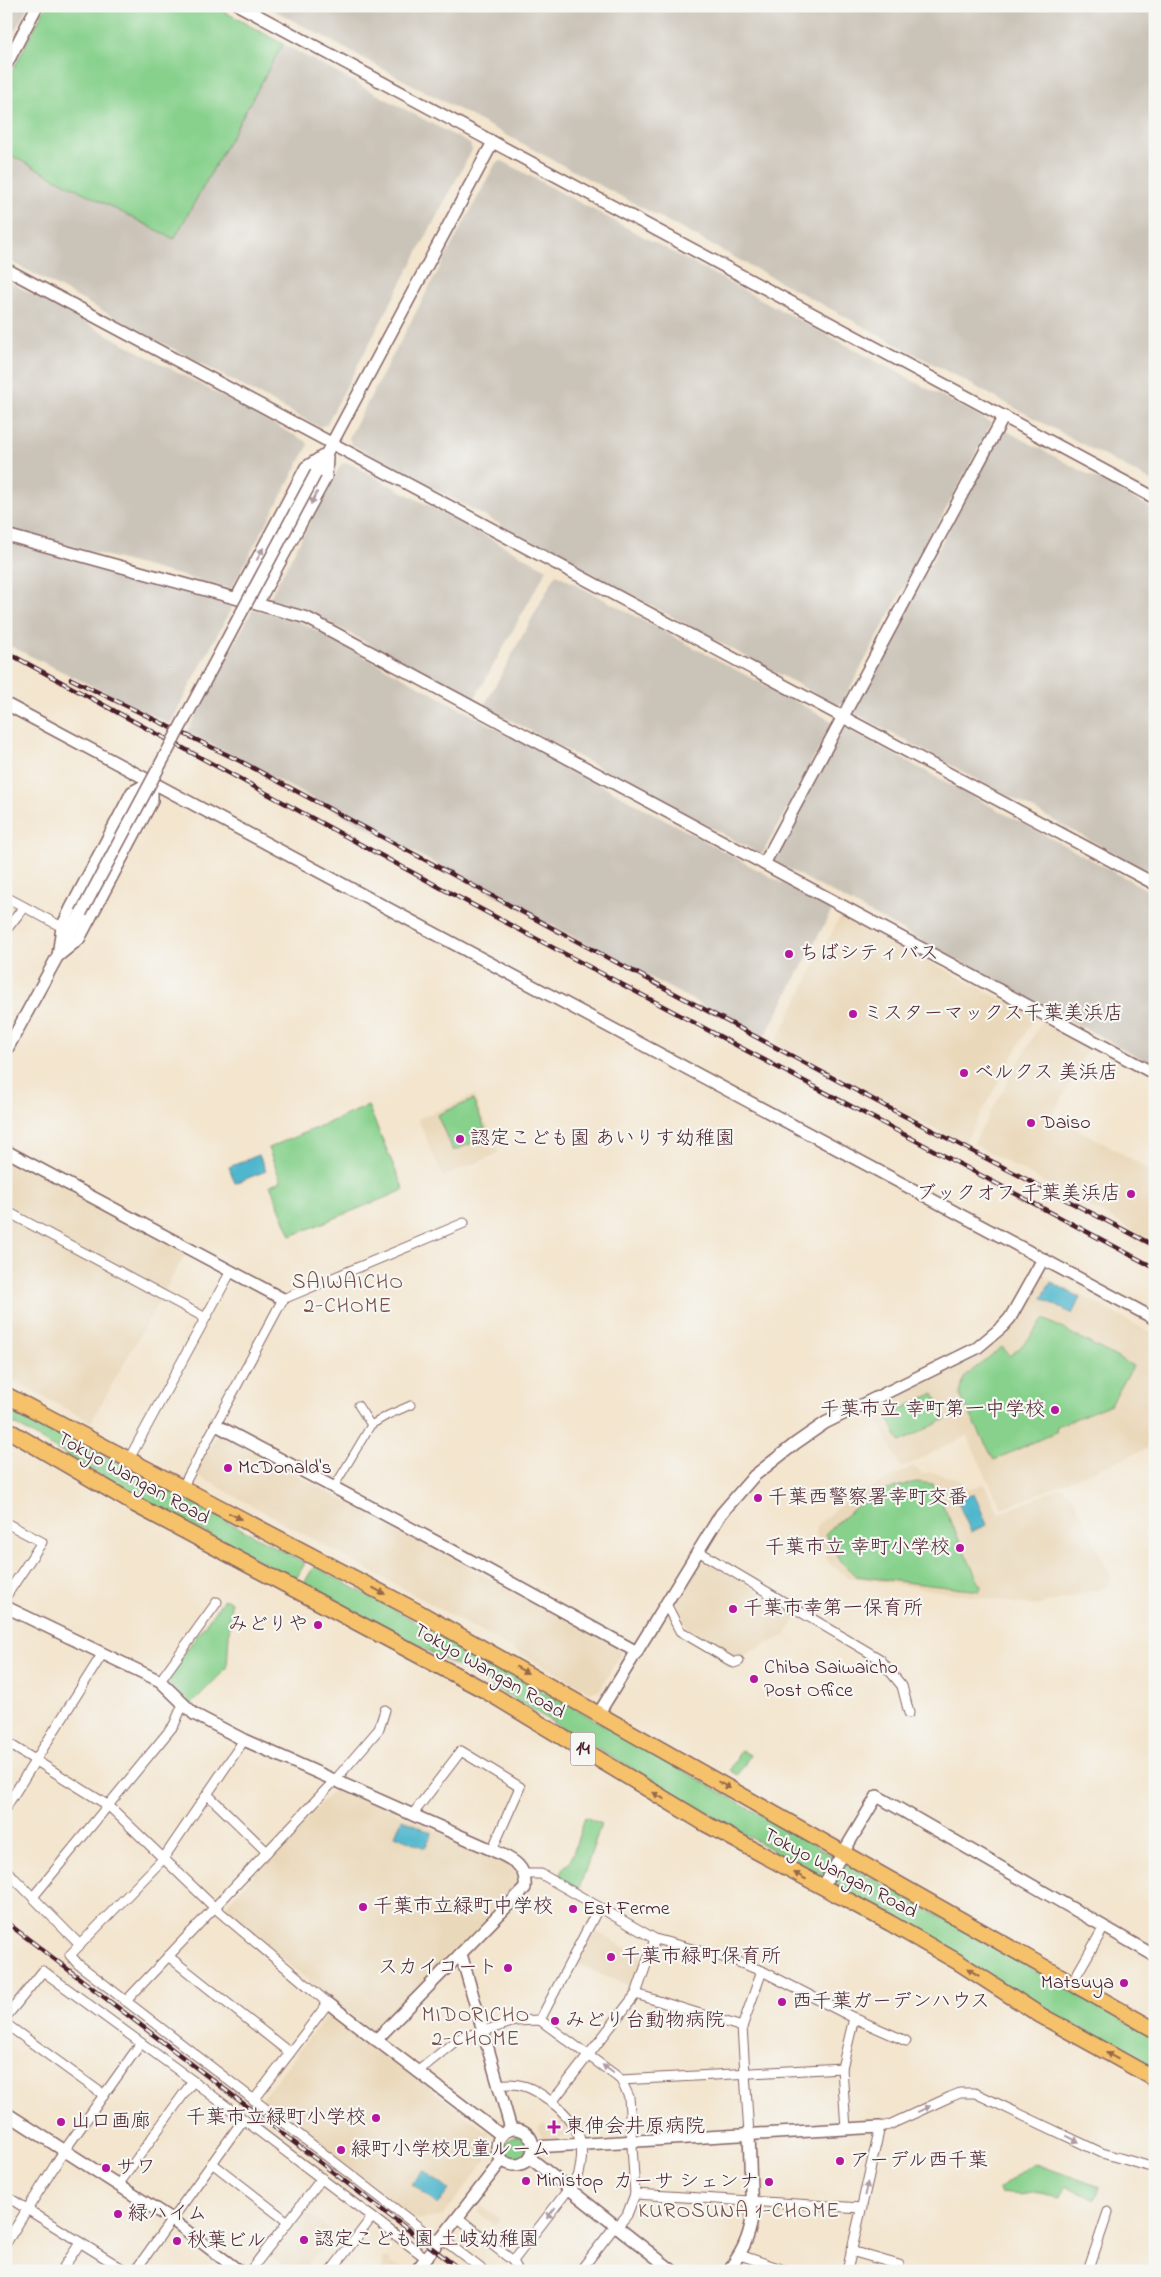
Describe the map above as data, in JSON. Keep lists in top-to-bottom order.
{
  "streets": {
    "highway": ["Tokyo Wangan Road", "14"]
  },
  "districts": ["SAIWAICHO 2-CHOME", "MIDORICHO 2-CHOME", "KUROSUNA 1-CHOME"],
  "places": {
    "other": [
      "ちばシティバス",
      "ミスターマックス千葉美浜店",
      "ベルクス 美浜店",
      "Daiso",
      "認定こども園 あいりす幼稚園",
      "ブックオフ 千葉美浜店",
      "千葉市立 幸町第一中学校",
      "McDonald's",
      "千葉西警察署幸町交番",
      "千葉市立 幸町小学校",
      "千葉市幸第一保育所",
      "みどりや",
      "Chiba Saiwaicho Post Office",
      "千葉市立緑町中学校",
      "Est Ferme",
      "千葉市緑町保育所",
      "スカイコート",
      "Matsuya",
      "西千葉ガーデンハウス",
      "みどり台動物病院",
      "千葉市立緑町小学校",
      "山口画廊",
      "緑町小学校児童ルーム",
      "アーデル西千葉",
      "サワ",
      "Ministop",
      "カーサ シェンナ",
      "緑ハイム",
      "認定こども園 土岐幼稚園",
      "秋葉ビル"
    ],
    "health": ["東伸会井原病院"]
  }
}
